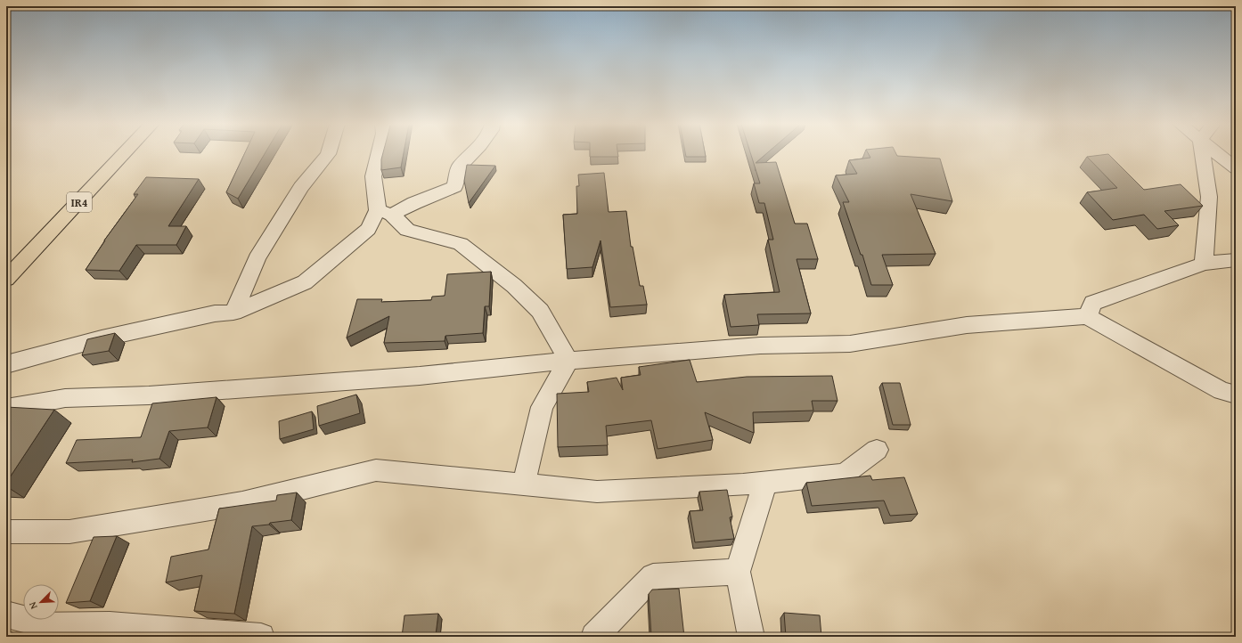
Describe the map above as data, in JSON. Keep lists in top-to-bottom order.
{
  "streets": {
    "main road": ["IR4"]
  },
  "north": "bottom left"
}
